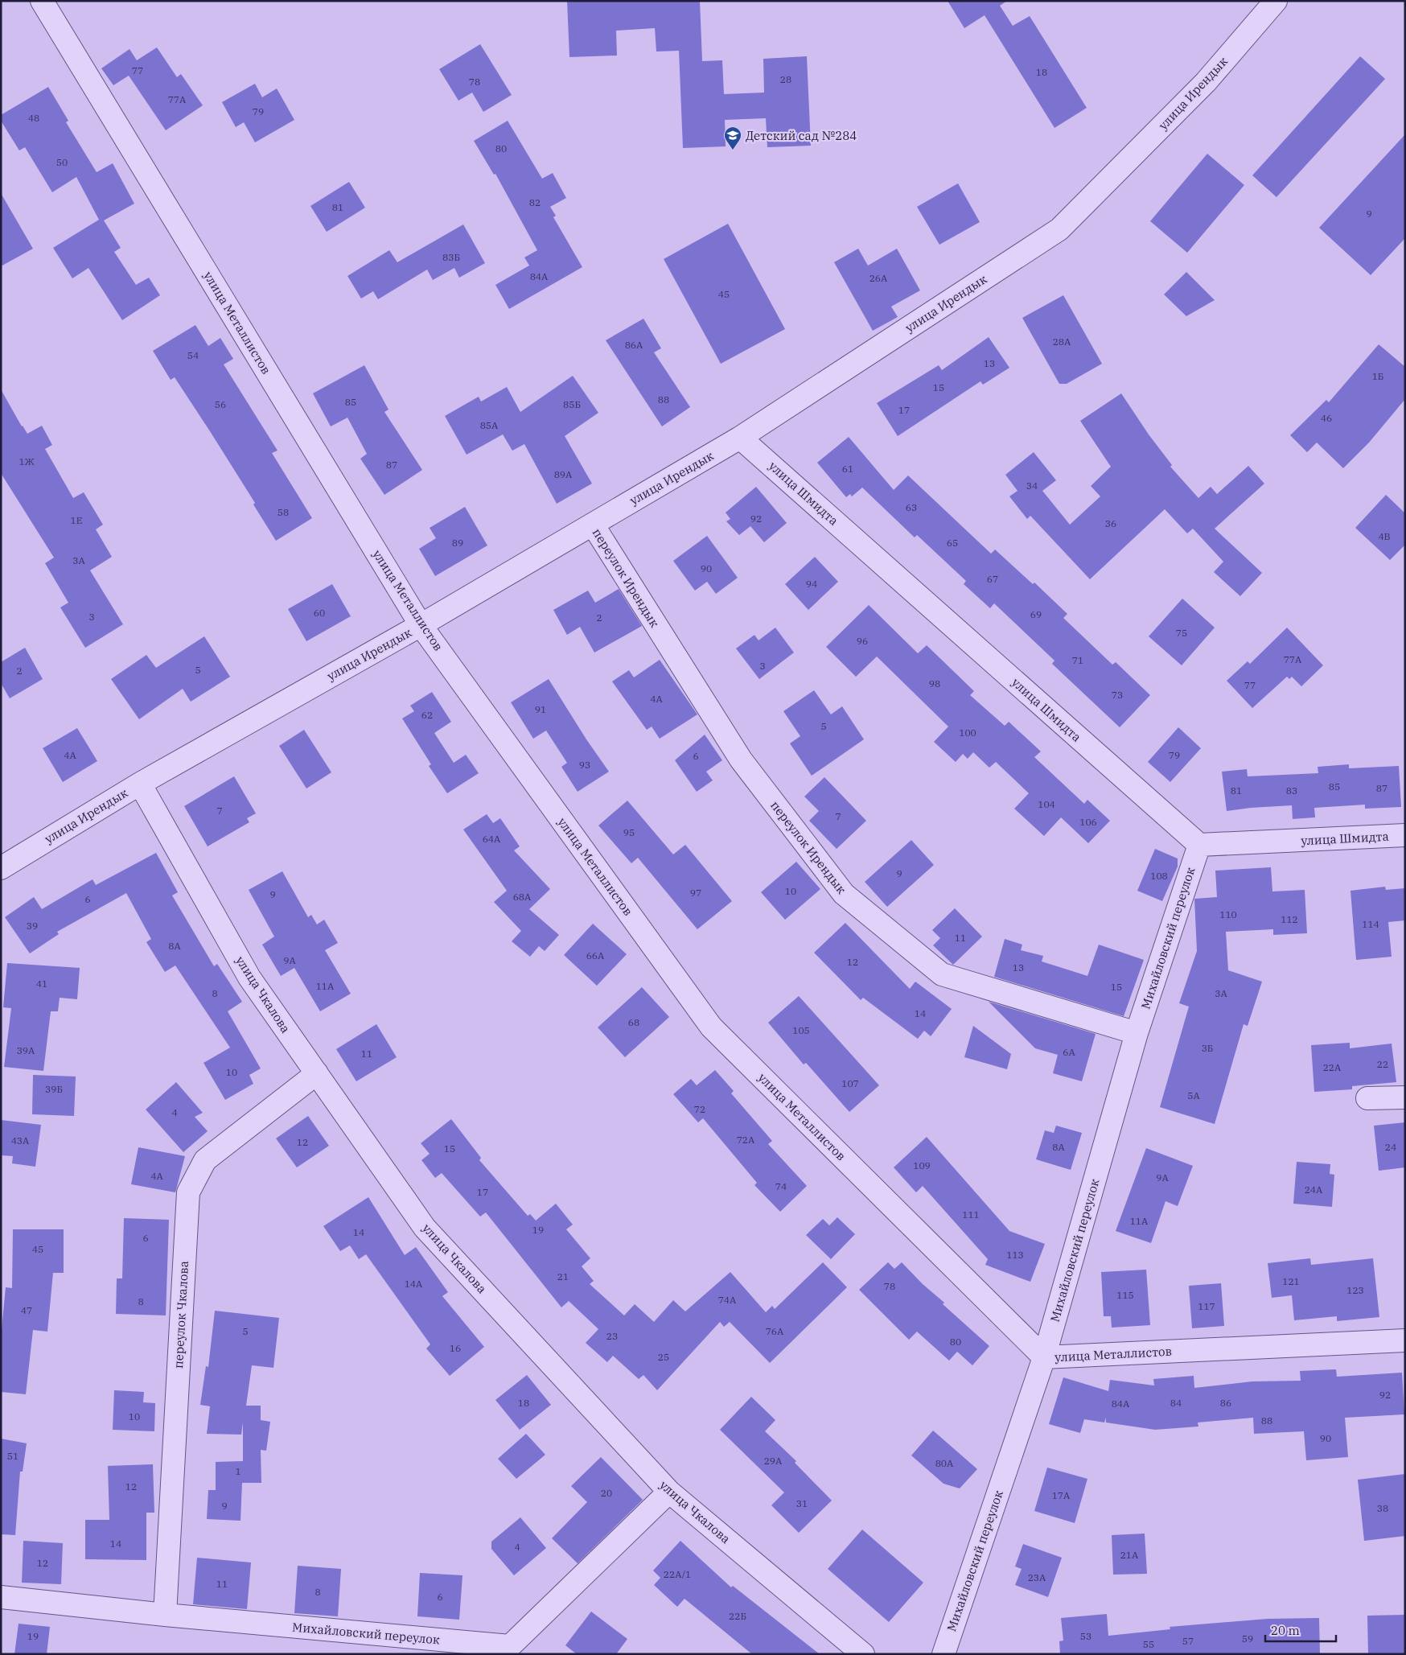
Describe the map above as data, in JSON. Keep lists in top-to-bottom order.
{
  "streets": {
    "street": [
      "улица Ирендык",
      "улица Металлистов",
      "улица Шмидта",
      "переулок Ирендык",
      "Михайловский переулок",
      "улица Чкалова",
      "переулок Чкалова"
    ]
  },
  "crossings": [
    ["улица Ирендык", "улица Металлистов"],
    ["улица Ирендык", "улица Шмидта"],
    ["улица Ирендык", "переулок Ирендык"],
    ["улица Ирендык", "улица Чкалова"],
    ["улица Металлистов", "Михайловский переулок"],
    ["улица Шмидта", "Михайловский переулок"],
    ["переулок Ирендык", "Михайловский переулок"],
    ["Михайловский переулок", "улица Чкалова"],
    ["Михайловский переулок", "переулок Чкалова"],
    ["улица Чкалова", "переулок Чкалова"]
  ],
  "places": {
    "school or university": ["Детский сад №284"]
  },
  "house_numbers": [
    "77",
    "18",
    "28",
    "78",
    "77А",
    "79",
    "48",
    "80",
    "50",
    "82",
    "81",
    "9",
    "83Б",
    "84А",
    "26А",
    "45",
    "28А",
    "86А",
    "54",
    "13",
    "1Б",
    "15",
    "88",
    "85",
    "56",
    "85Б",
    "17",
    "46",
    "85А",
    "1Ж",
    "87",
    "61",
    "89А",
    "34",
    "63",
    "58",
    "92",
    "1Е",
    "36",
    "4В",
    "89",
    "65",
    "3А",
    "90",
    "67",
    "94",
    "60",
    "69",
    "3",
    "2",
    "75",
    "96",
    "77А",
    "71",
    "3",
    "5",
    "2",
    "98",
    "77",
    "73",
    "4А",
    "91",
    "62",
    "5",
    "100",
    "4А",
    "79",
    "6",
    "93",
    "85",
    "87",
    "81",
    "83",
    "104",
    "7",
    "7",
    "106",
    "95",
    "64А",
    "9",
    "108",
    "10",
    "97",
    "9",
    "68А",
    "6",
    "110",
    "112",
    "114",
    "39",
    "11",
    "8А",
    "66А",
    "9А",
    "12",
    "13",
    "41",
    "11А",
    "15",
    "8",
    "3А",
    "14",
    "68",
    "105",
    "3Б",
    "39А",
    "6А",
    "11",
    "22",
    "22А",
    "10",
    "107",
    "39Б",
    "5А",
    "72",
    "4",
    "72А",
    "43А",
    "12",
    "8А",
    "24",
    "15",
    "109",
    "4А",
    "9А",
    "74",
    "24А",
    "17",
    "111",
    "11А",
    "19",
    "14",
    "6",
    "45",
    "113",
    "21",
    "121",
    "14А",
    "78",
    "123",
    "115",
    "74А",
    "8",
    "117",
    "47",
    "5",
    "76А",
    "23",
    "80",
    "16",
    "25",
    "92",
    "18",
    "84",
    "86",
    "84А",
    "10",
    "88",
    "90",
    "51",
    "29А",
    "80А",
    "1",
    "12",
    "20",
    "17А",
    "31",
    "9",
    "38",
    "14",
    "4",
    "21А",
    "12",
    "22А/1",
    "23А",
    "11",
    "8",
    "6",
    "22Б",
    "19",
    "53",
    "59",
    "57",
    "55"
  ],
  "scale_bar": "20 m"
}
